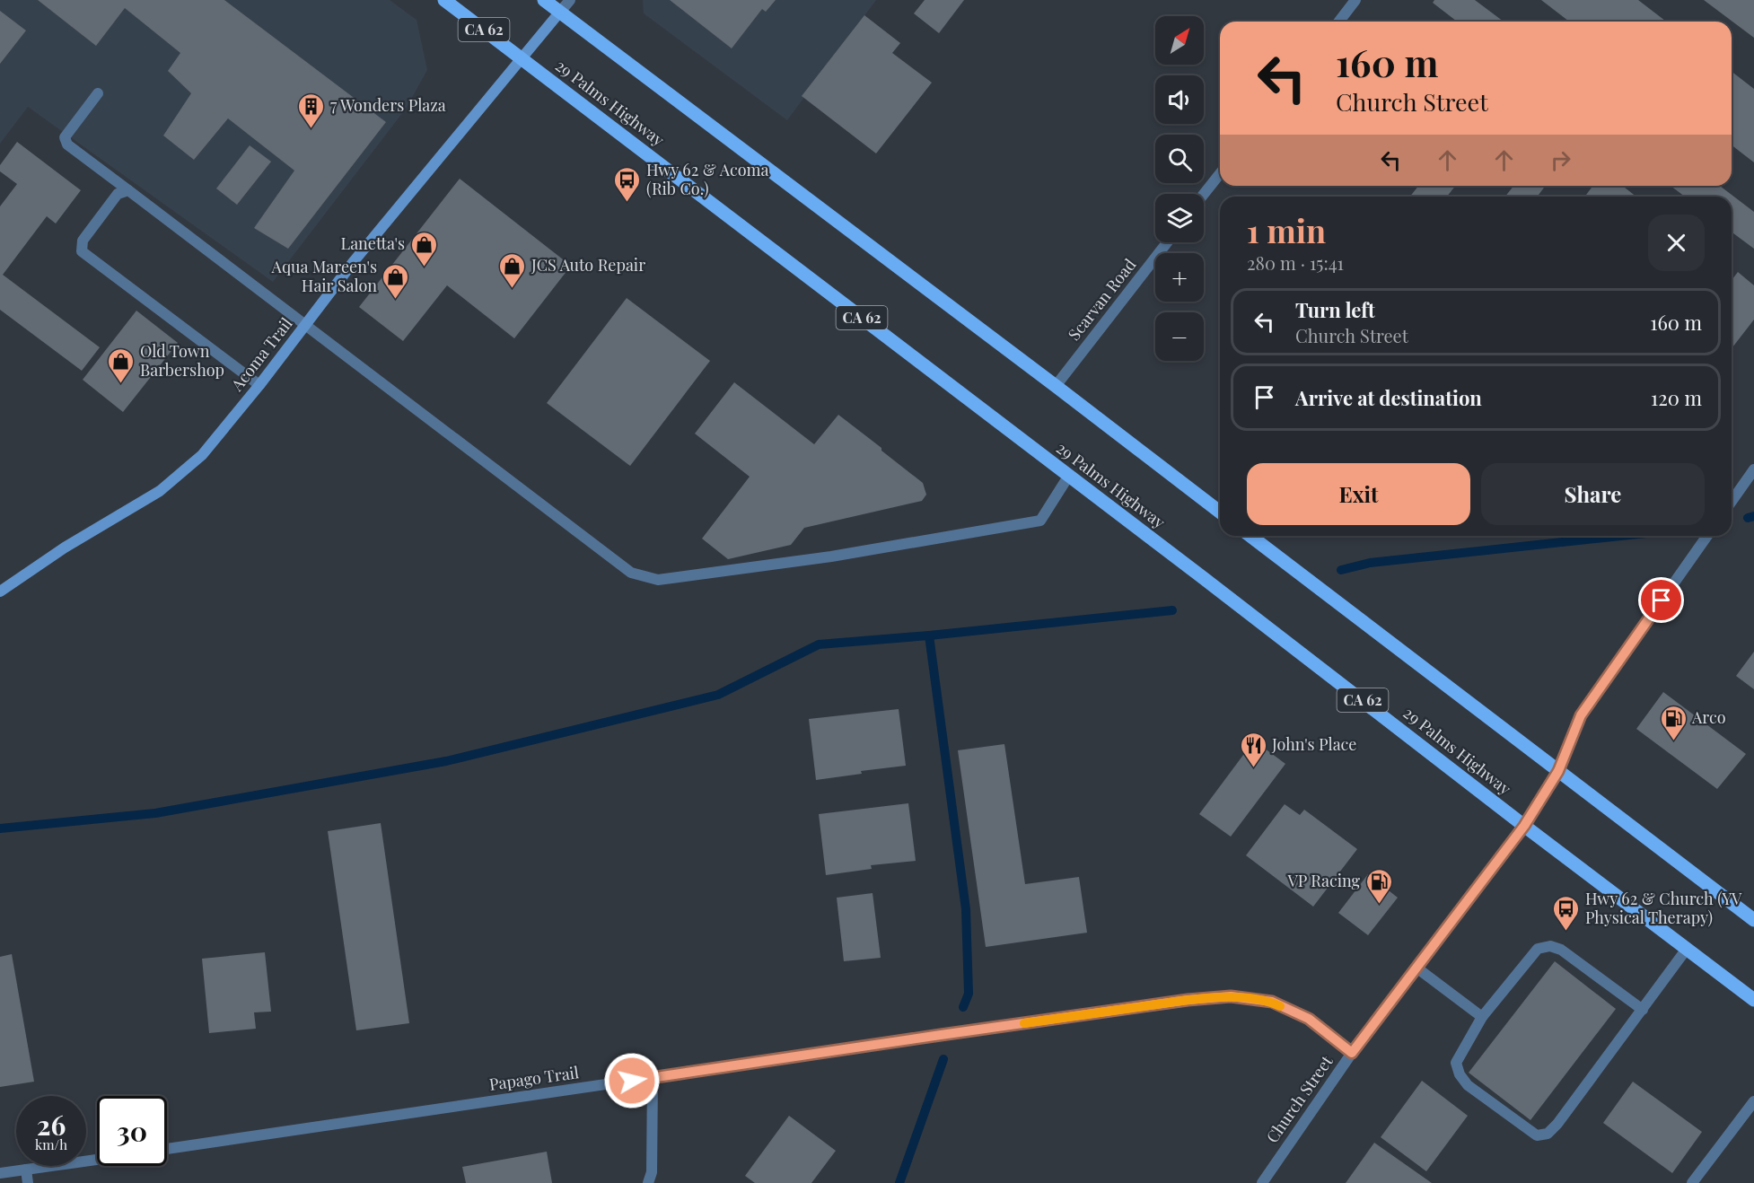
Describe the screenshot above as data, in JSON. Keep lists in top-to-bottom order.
{
  "streets": {
    "main road": ["CA 62", "29 Palms Highway"],
    "street": [
      "Scarvan Road",
      "Acoma Trail",
      "Papago Trail",
      "Church Street"
    ]
  },
  "crossings": [
    ["29 Palms Highway", "Acoma Trail"],
    ["29 Palms Highway", "Church Street"],
    ["Papago Trail", "Church Street"]
  ],
  "places": {
    "building": ["7 Wonders Plaza"],
    "bus stop": ["Hwy 62 & Acoma (Rib Co.)", "Hwy 62 & Church (YV Physical Therapy)"],
    "shop": [
      "Lanetta's",
      "JCS Auto Repair",
      "Aqua Mareen's Hair Salon",
      "Old Town Barbershop"
    ],
    "fuel station": ["Arco", "VP Racing"],
    "restaurant": ["John's Place"]
  },
  "north": "top right",
  "page": {
    "map_buttons": ["+", "−"],
    "turn": ["160 m", "Church Street"],
    "heading": ["1 min", "280 m · 15:41"],
    "list": [
      {
        "name": "Turn left",
        "note": "Church Street",
        "value": "160 m"
      },
      {
        "name": "Arrive at destination",
        "value": "120 m"
      }
    ],
    "buttons": ["Exit", "Share"],
    "speed": "26 km/h",
    "limit": "30"
  }
}
